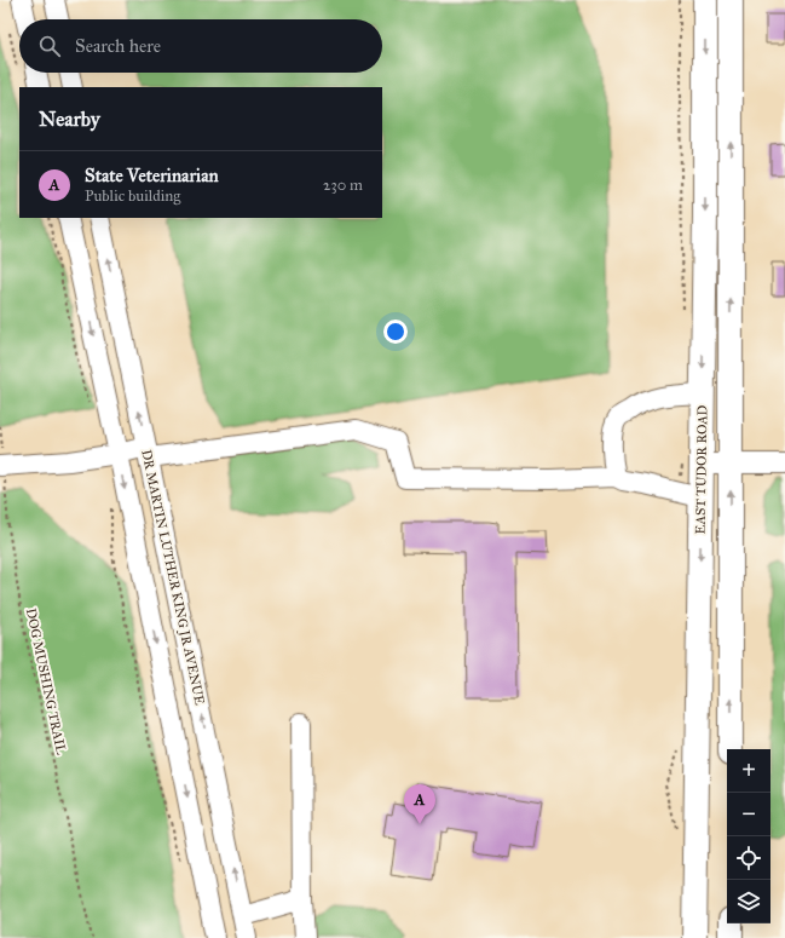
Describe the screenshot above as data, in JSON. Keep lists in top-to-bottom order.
{
  "streets": {
    "main road": ["EAST TUDOR ROAD"],
    "street": ["DR MARTIN LUTHER KING JR AVENUE"],
    "path": ["DOG MUSHING TRAIL"]
  },
  "page": {
    "search": "Search here",
    "heading": "Nearby",
    "list": [
      {
        "mark": "A",
        "name": "State Veterinarian",
        "note": "Public building",
        "value": "230 m"
      }
    ],
    "map_buttons": ["+", "−"],
    "pins": "A"
  }
}
